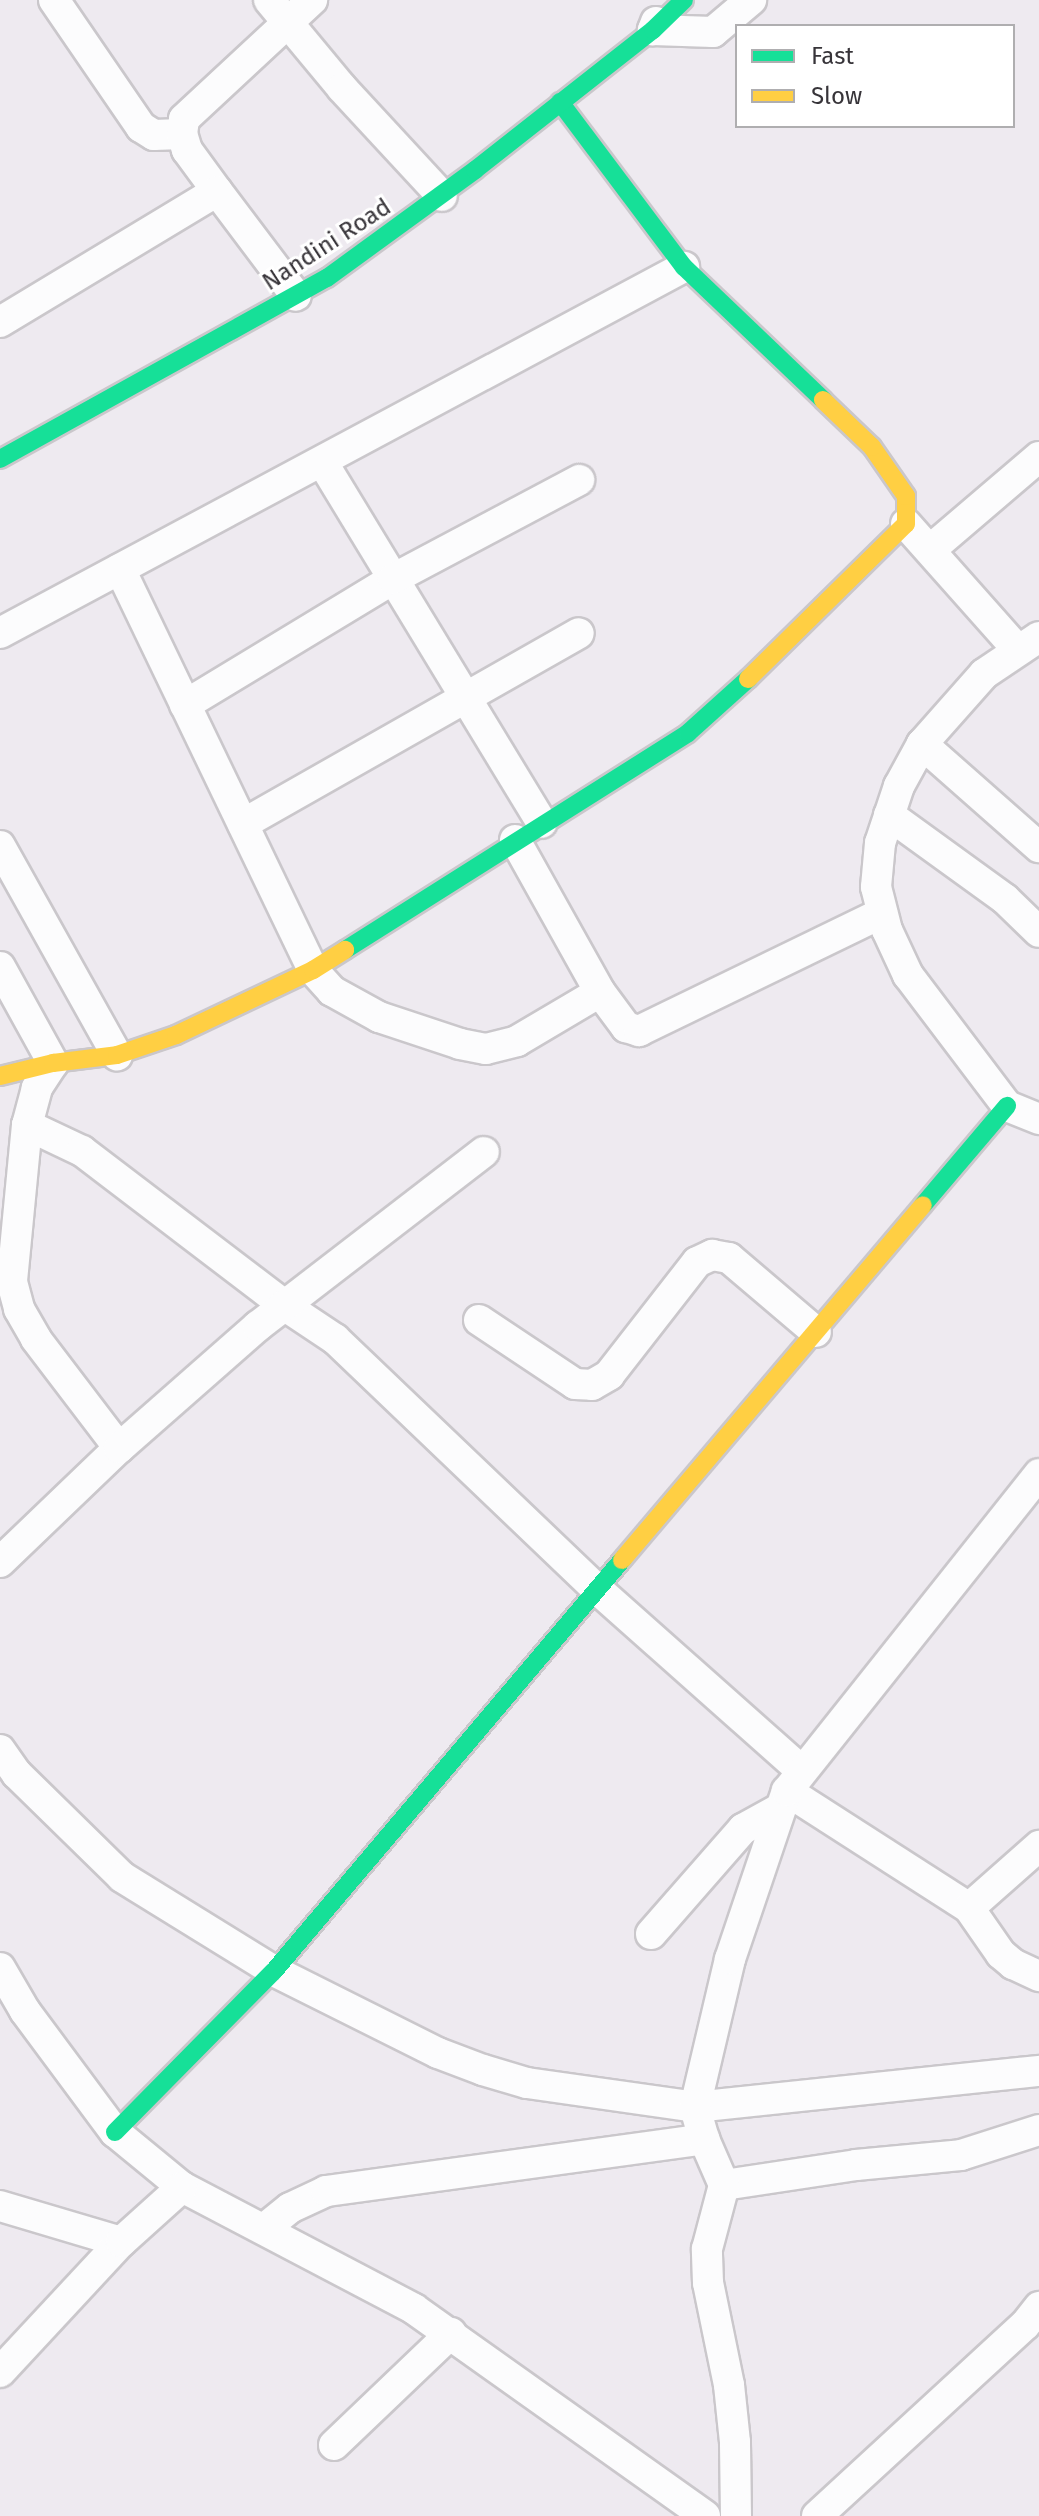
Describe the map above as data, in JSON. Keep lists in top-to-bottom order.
{
  "streets": {
    "street": ["Nandini Road"]
  },
  "legend": ["Fast", "Slow"]
}
